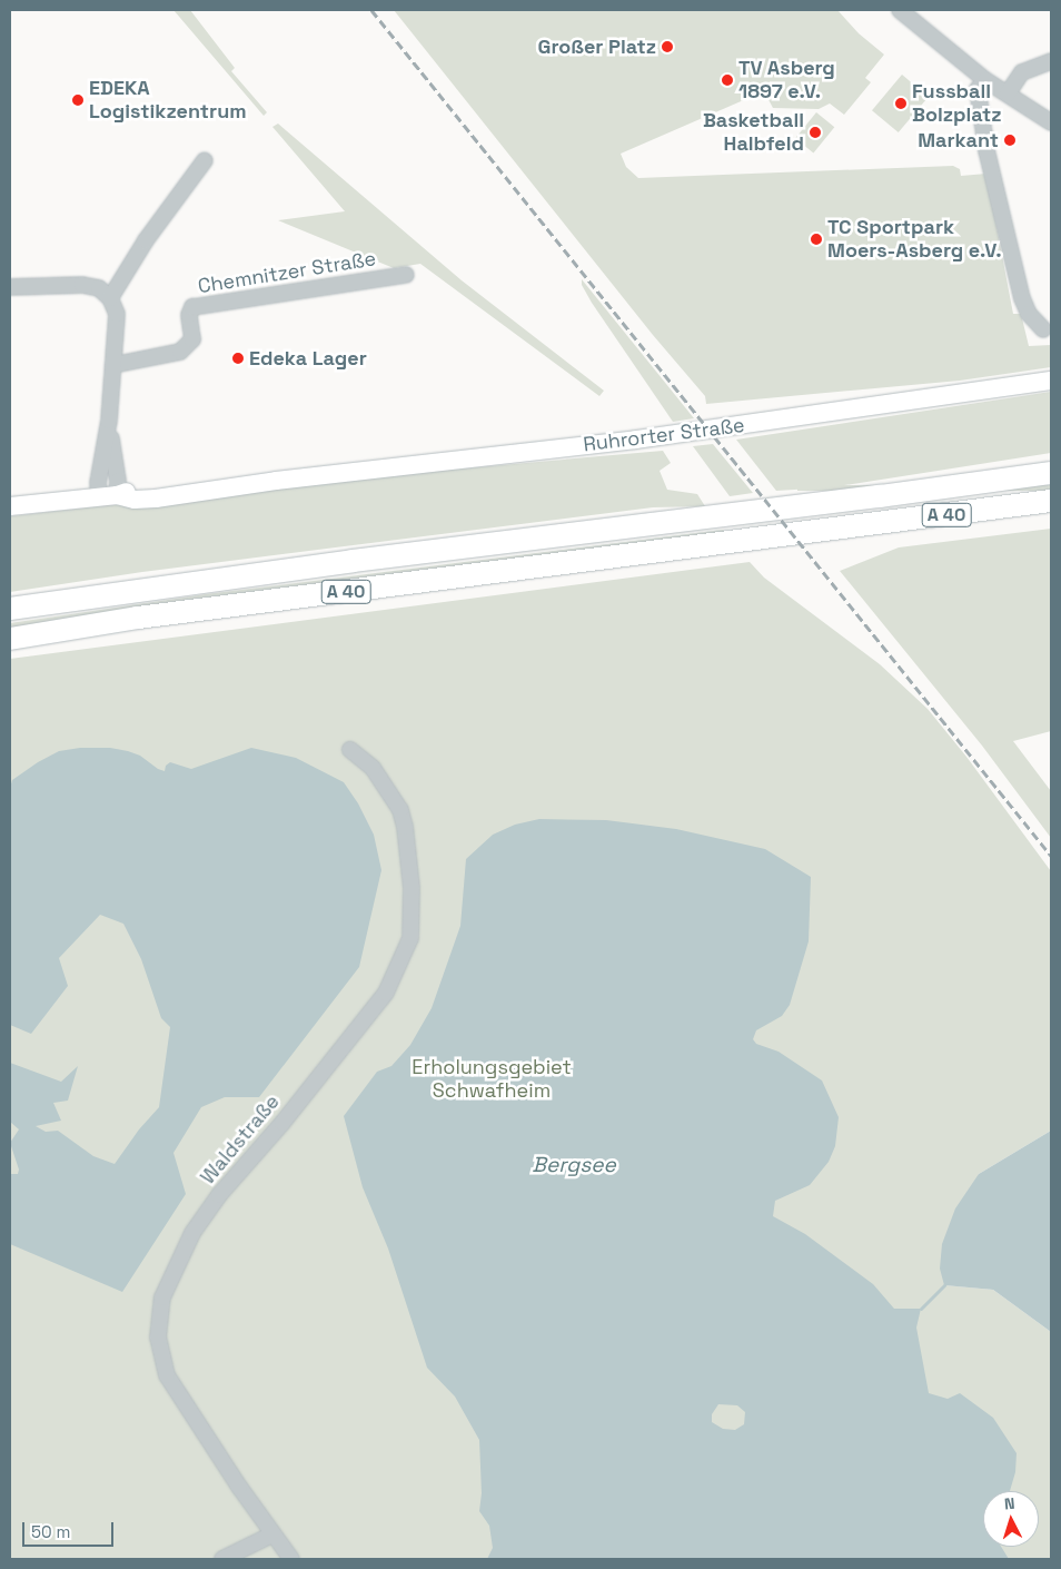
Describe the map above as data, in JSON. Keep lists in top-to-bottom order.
{
  "streets": {
    "highway": ["A 40"],
    "main road": ["Ruhrorter Straße"],
    "street": ["Chemnitzer Straße", "Waldstraße"]
  },
  "water": ["Bergsee"],
  "parks": ["Erholungsgebiet Schwafheim"],
  "places": [
    "Großer Platz",
    "TV Asberg 1897 e.V.",
    "EDEKA Logistikzentrum",
    "Fussball Bolzplatz",
    "Basketball Halbfeld",
    "Markant",
    "TC Sportpark Moers-Asberg e.V.",
    "Edeka Lager"
  ],
  "scale_bar": "50 m",
  "north": "top"
}
